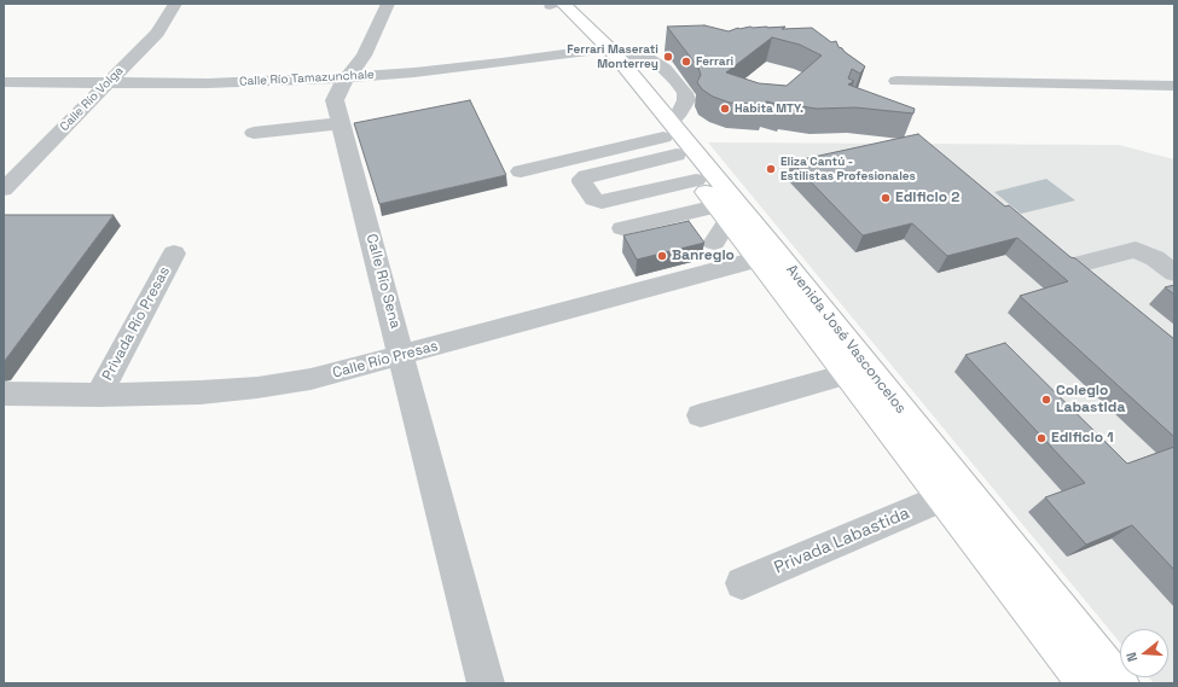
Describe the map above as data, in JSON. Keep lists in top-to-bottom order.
{
  "streets": {
    "main road": ["Avenida José Vasconcelos"],
    "street": [
      "Calle Río Tamazunchale",
      "Calle Río Volga",
      "Calle Río Sena",
      "Privada Río Presas",
      "Calle Río Presas",
      "Privada Labastida"
    ]
  },
  "crossings": [
    ["Calle Río Tamazunchale", "Calle Río Volga"],
    ["Calle Río Tamazunchale", "Calle Río Sena"],
    ["Calle Río Tamazunchale", "Avenida José Vasconcelos"],
    ["Calle Río Sena", "Calle Río Presas"],
    ["Privada Río Presas", "Calle Río Presas"],
    ["Avenida José Vasconcelos", "Calle Río Presas"],
    ["Avenida José Vasconcelos", "Privada Labastida"]
  ],
  "places": [
    "Ferrari Maserati Monterrey",
    "Ferrari",
    "Habita MTY.",
    "Eliza Cantú - Estilistas Profesionales",
    "Edificio 2",
    "Banregio",
    "Colegio Labastida",
    "Edificio 1"
  ],
  "north": "left"
}
